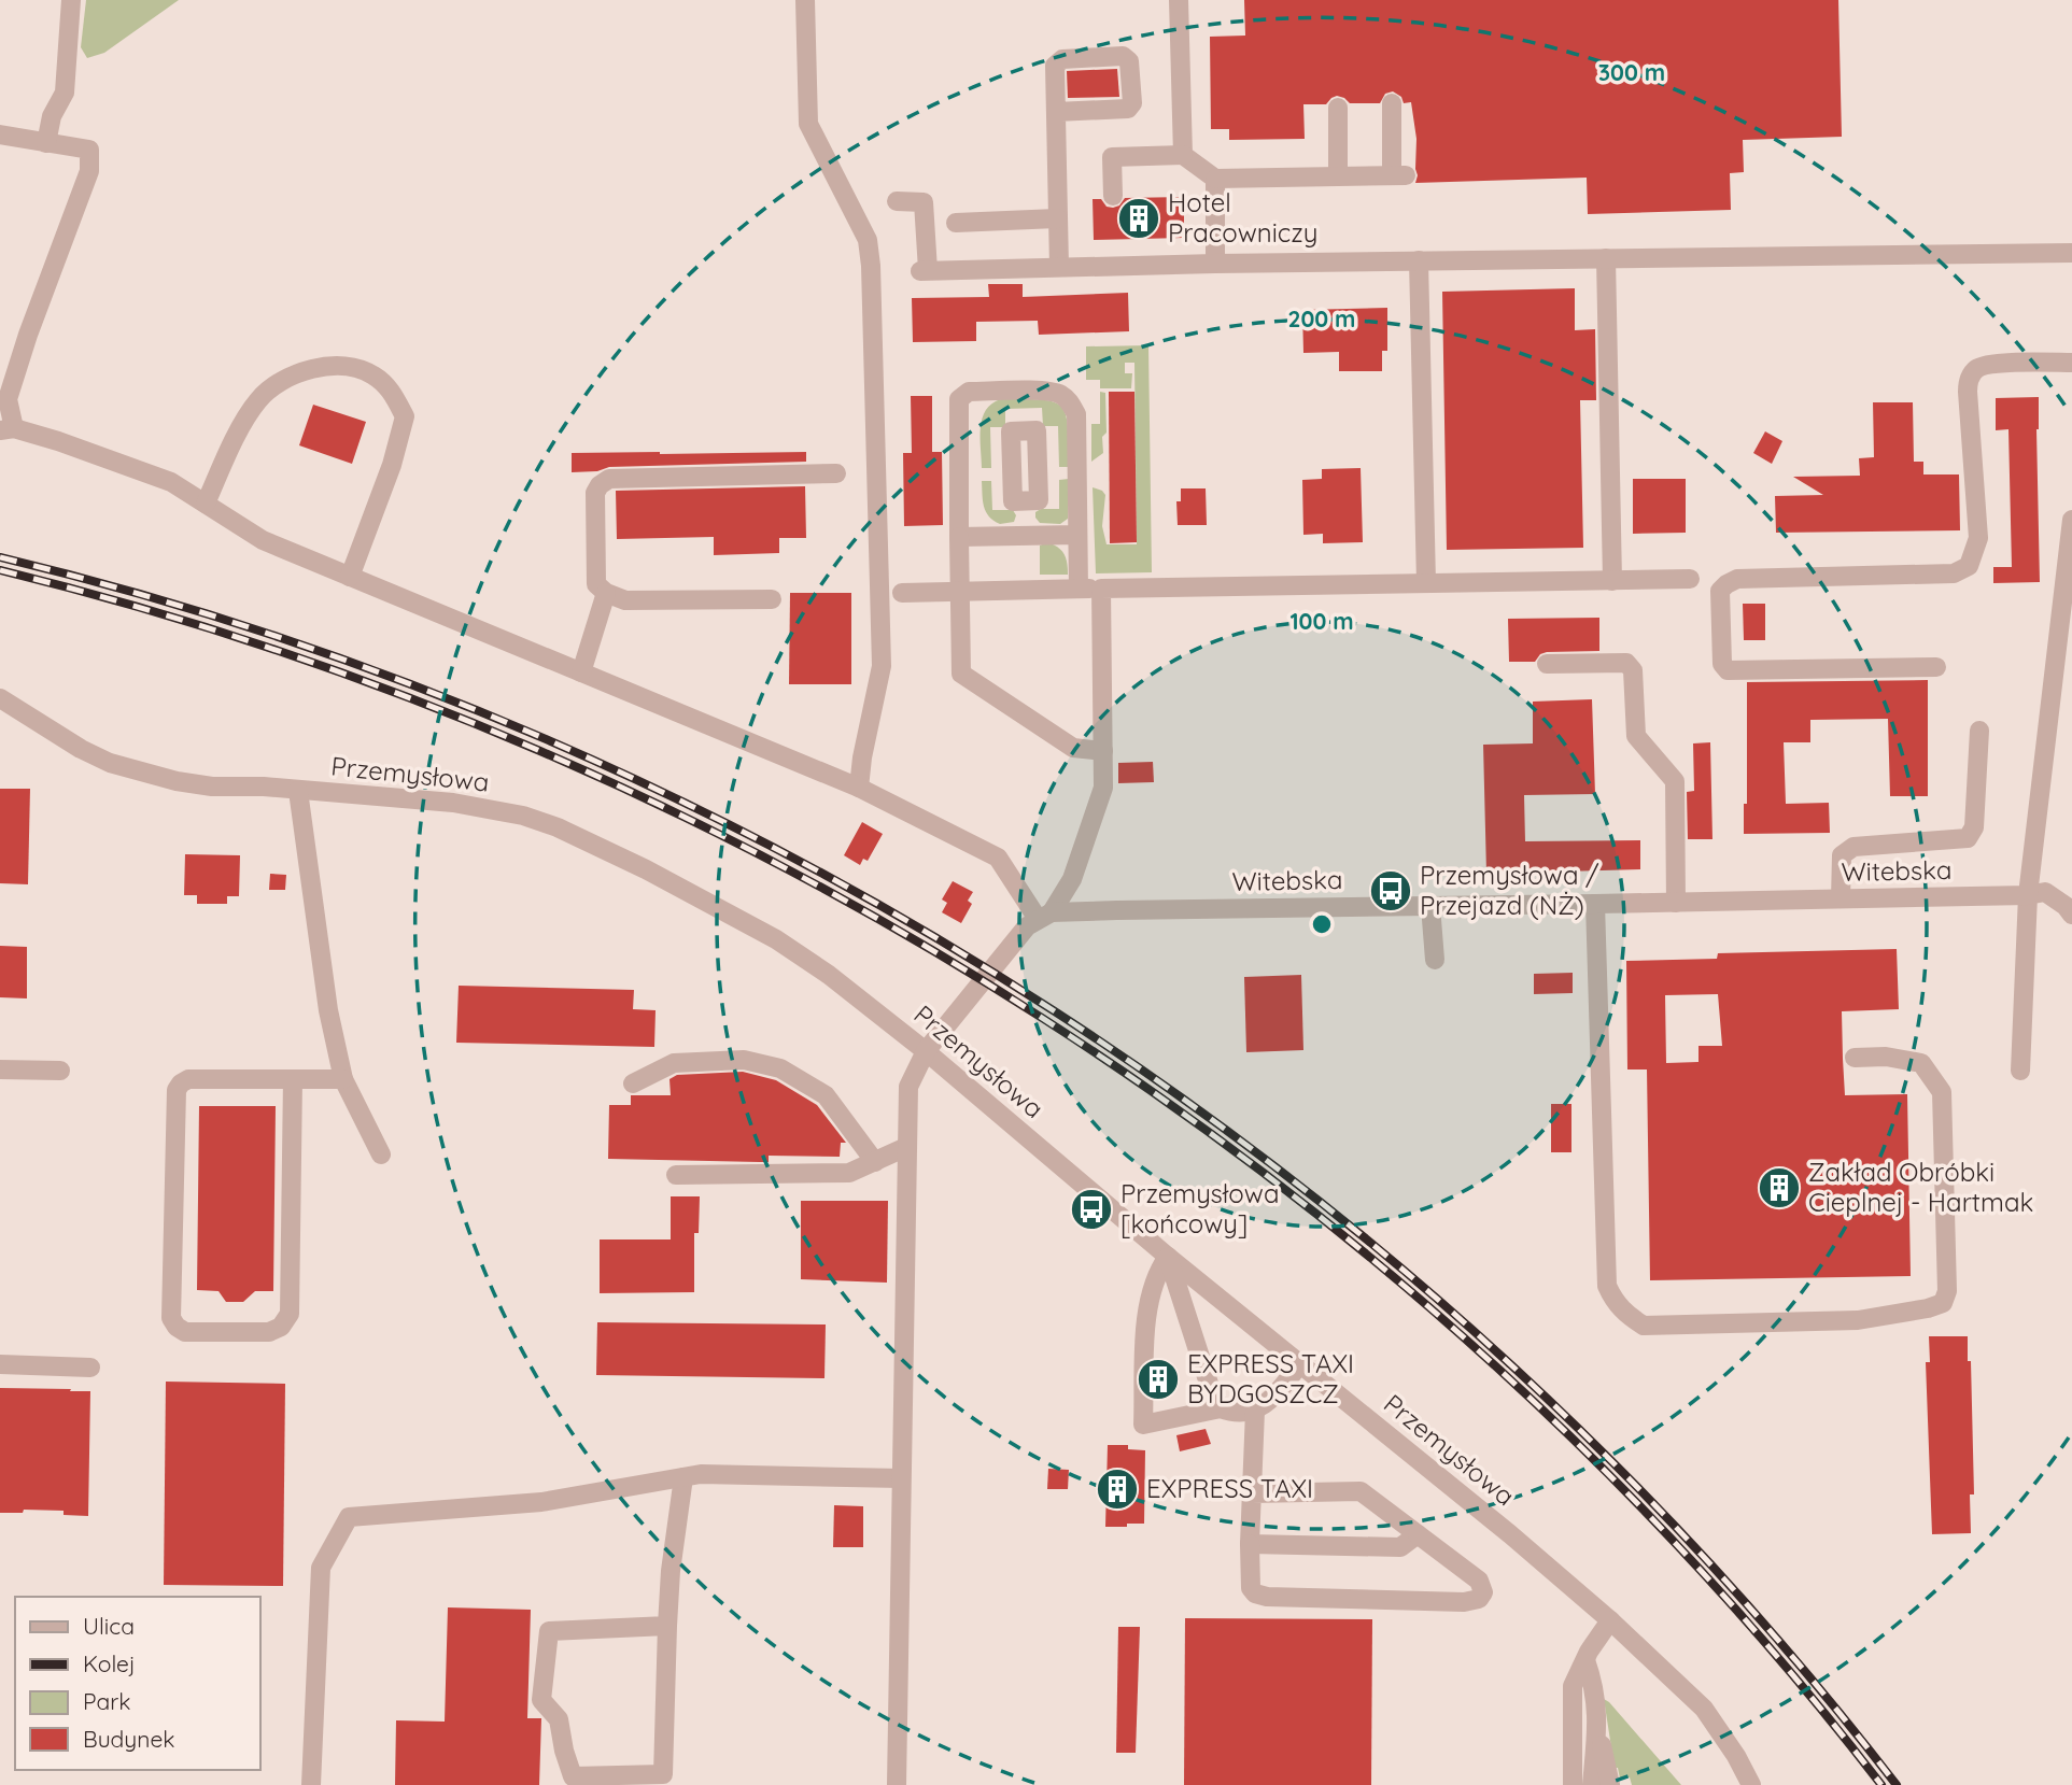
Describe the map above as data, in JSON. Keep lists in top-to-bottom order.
{
  "streets": {
    "street": ["Przemysłowa", "Witebska"]
  },
  "places": {
    "building": [
      "Hotel Pracowniczy",
      "Zakład Obróbki Cieplnej - Hartmak",
      "EXPRESS TAXI BYDGOSZCZ",
      "EXPRESS TAXI"
    ],
    "bus stop": ["Przemysłowa / Przejazd (NŻ)", "Przemysłowa [końcowy]"]
  },
  "legend": [
    "Ulica",
    "Kolej",
    "Park",
    "Budynek"
  ],
  "rings": ["300 m", "200 m", "100 m"]
}
